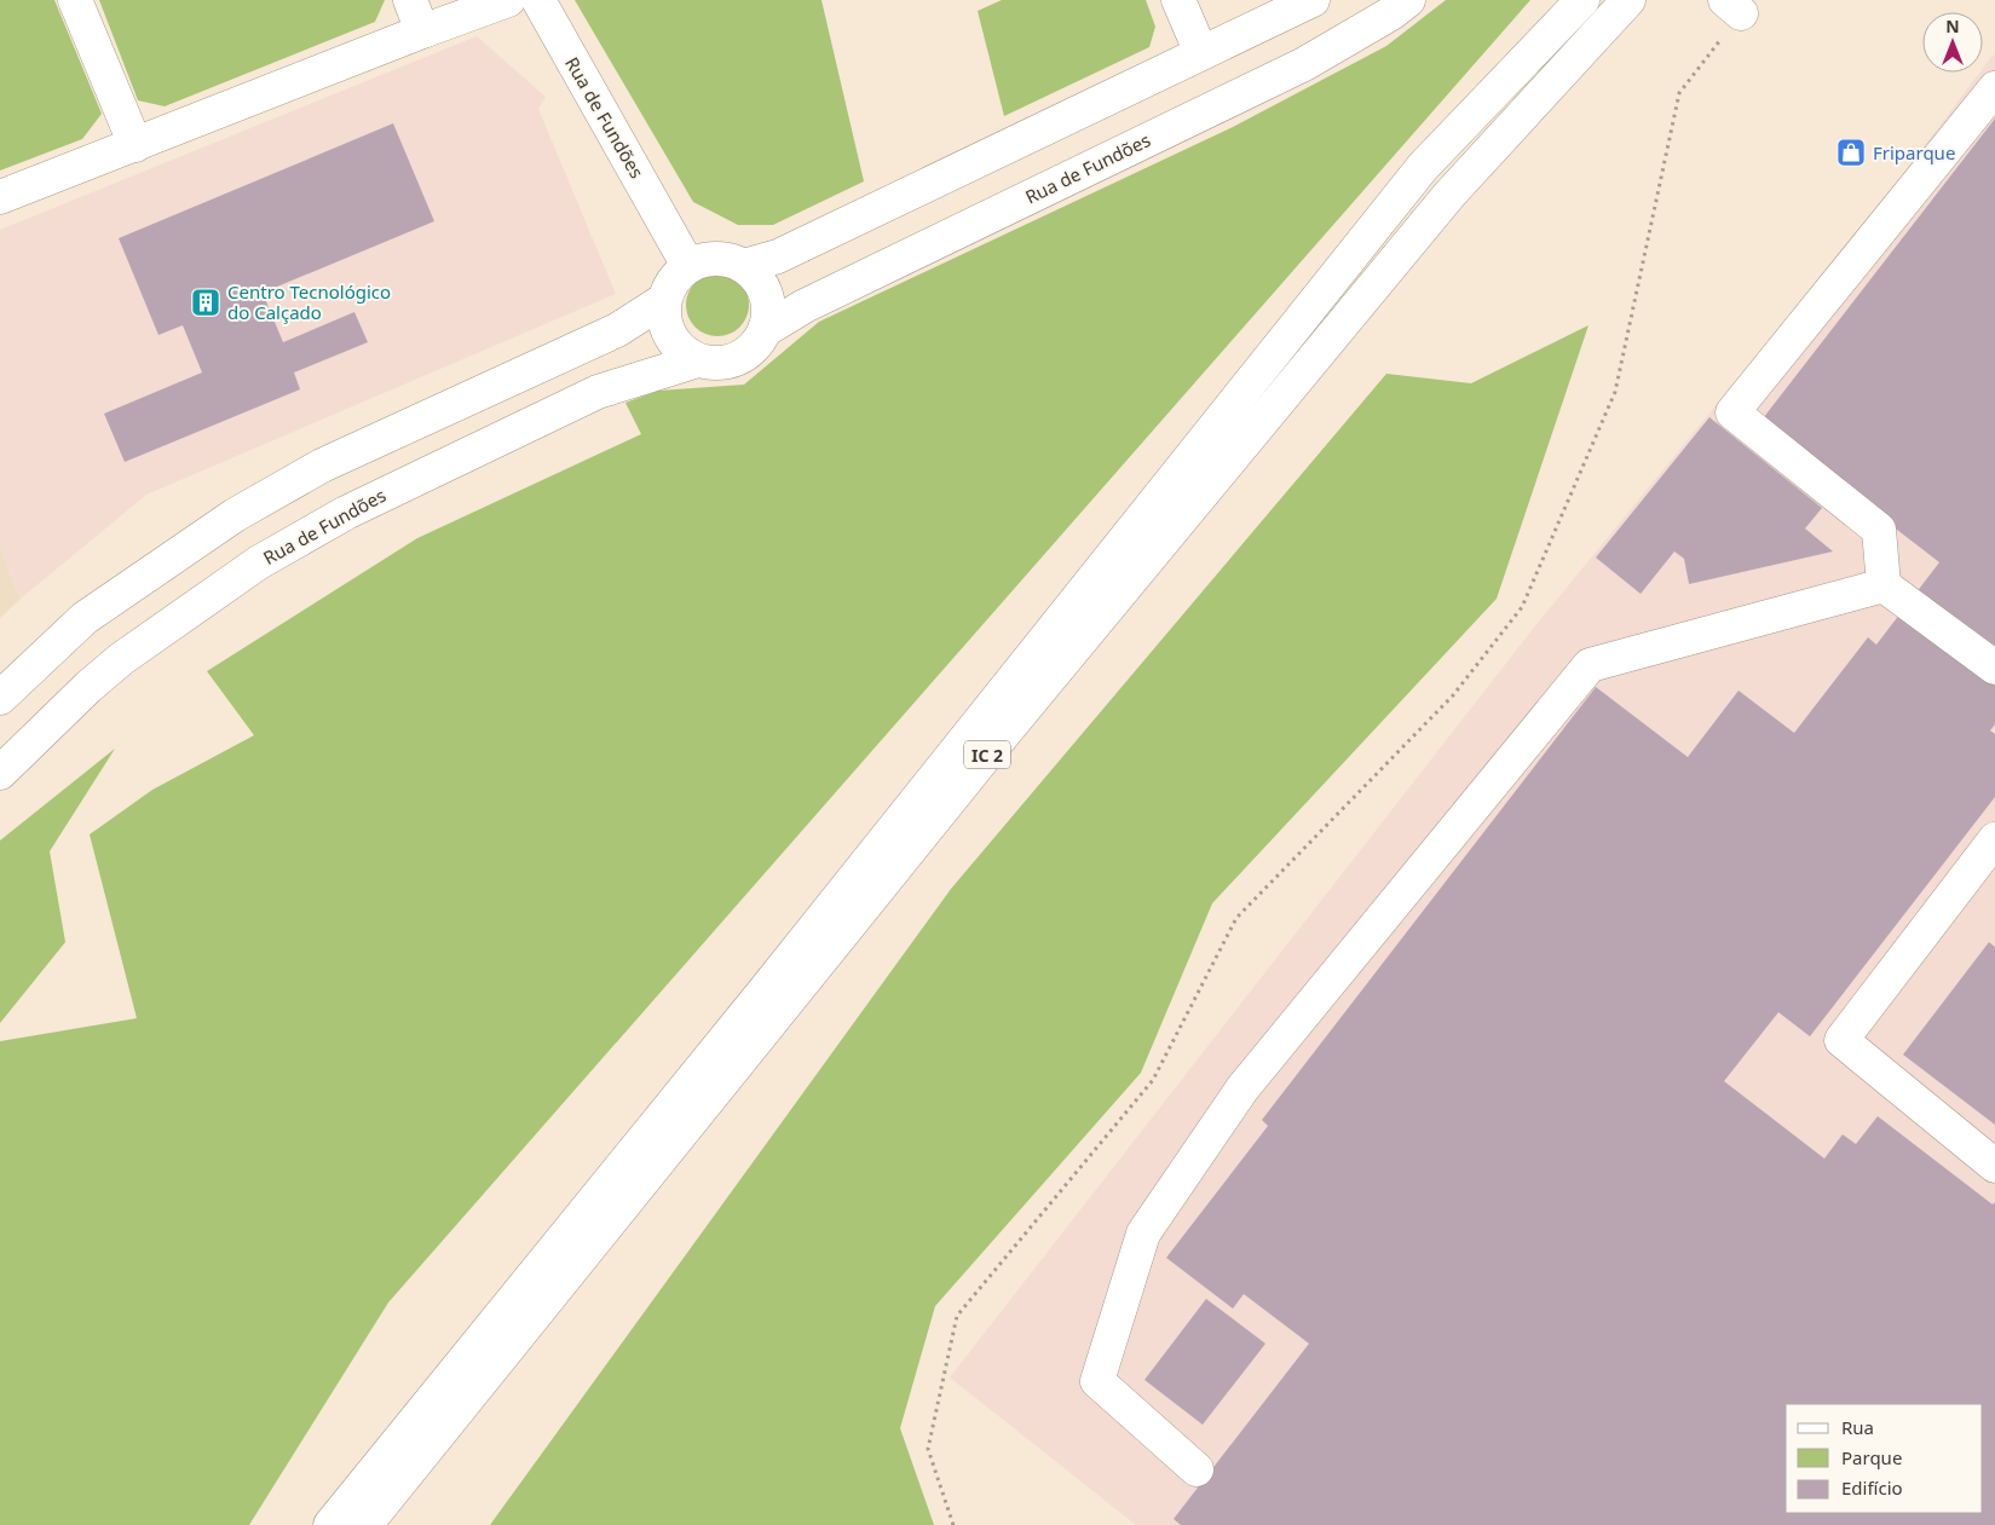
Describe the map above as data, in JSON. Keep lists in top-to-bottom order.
{
  "streets": {
    "main road": ["Rua de Fundões", "IC 2"]
  },
  "places": {
    "shop": ["Friparque"],
    "building": ["Centro Tecnológico do Calçado"]
  },
  "legend": ["Rua", "Parque", "Edifício"],
  "north": "top"
}
